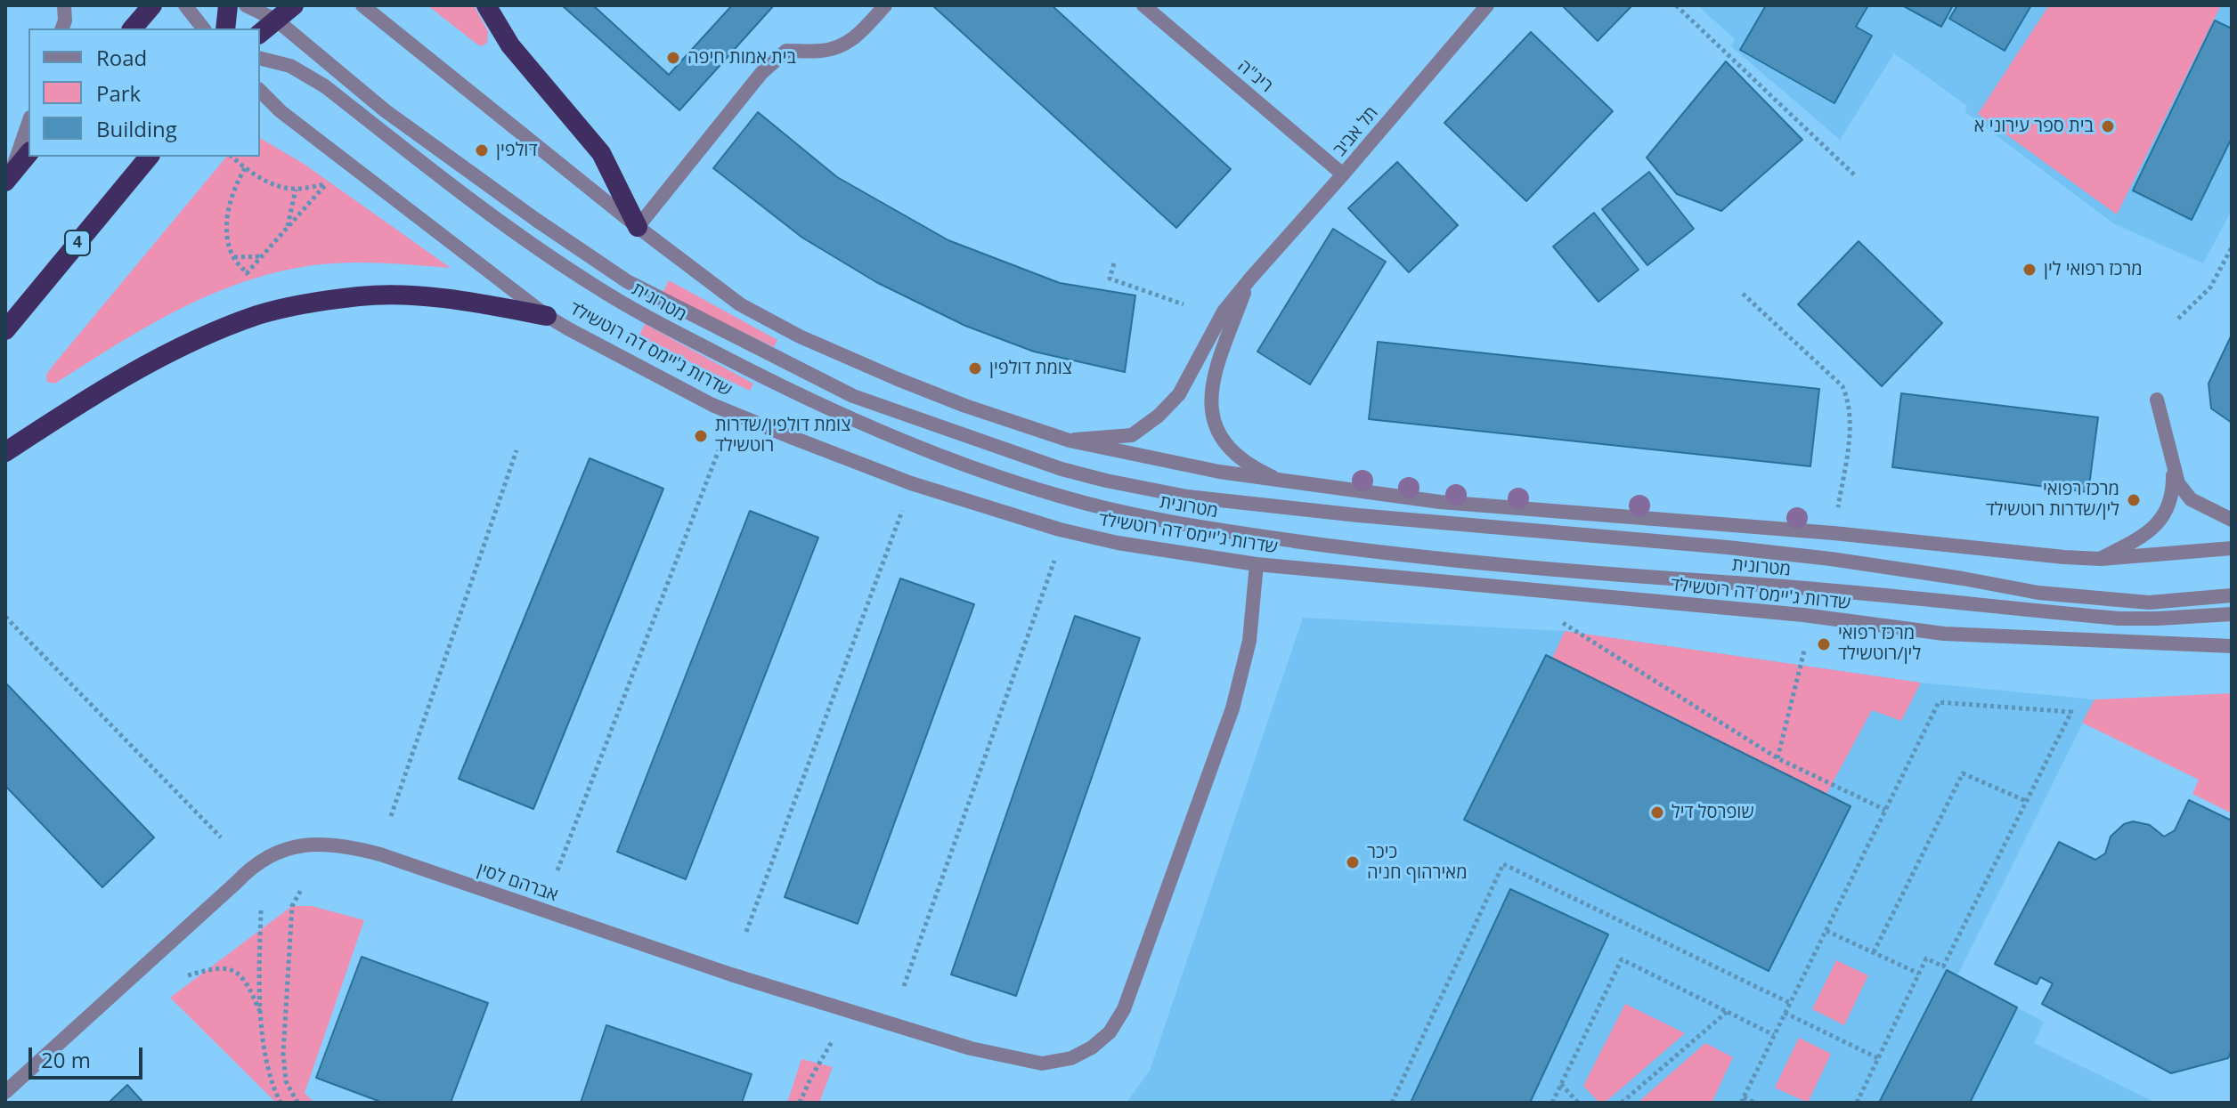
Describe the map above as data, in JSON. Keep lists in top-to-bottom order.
{
  "streets": {
    "highway": ["4"],
    "street": [
      "רינ\"ה",
      "תל אביב",
      "מטרונית",
      "שדרות ג'יימס דה רוטשילד",
      "אברהם לסין"
    ]
  },
  "crossings": [
    ["רינ\"ה", "תל אביב"],
    ["שדרות ג'יימס דה רוטשילד", "אברהם לסין"]
  ],
  "places": [
    "בית אמות חיפה",
    "בית ספר עירוני א",
    "דולפין",
    "מרכז רפואי לין",
    "צומת דולפין",
    "צומת דולפין/שדרות רוטשילד",
    "מרכז רפואי לין/שדרות רוטשילד",
    "מרכז רפואי לין/רוטשילד",
    "שופרסל דיל",
    "כיכר מאירהוף חניה"
  ],
  "legend": ["Road", "Park", "Building"],
  "scale_bar": "20 m"
}
